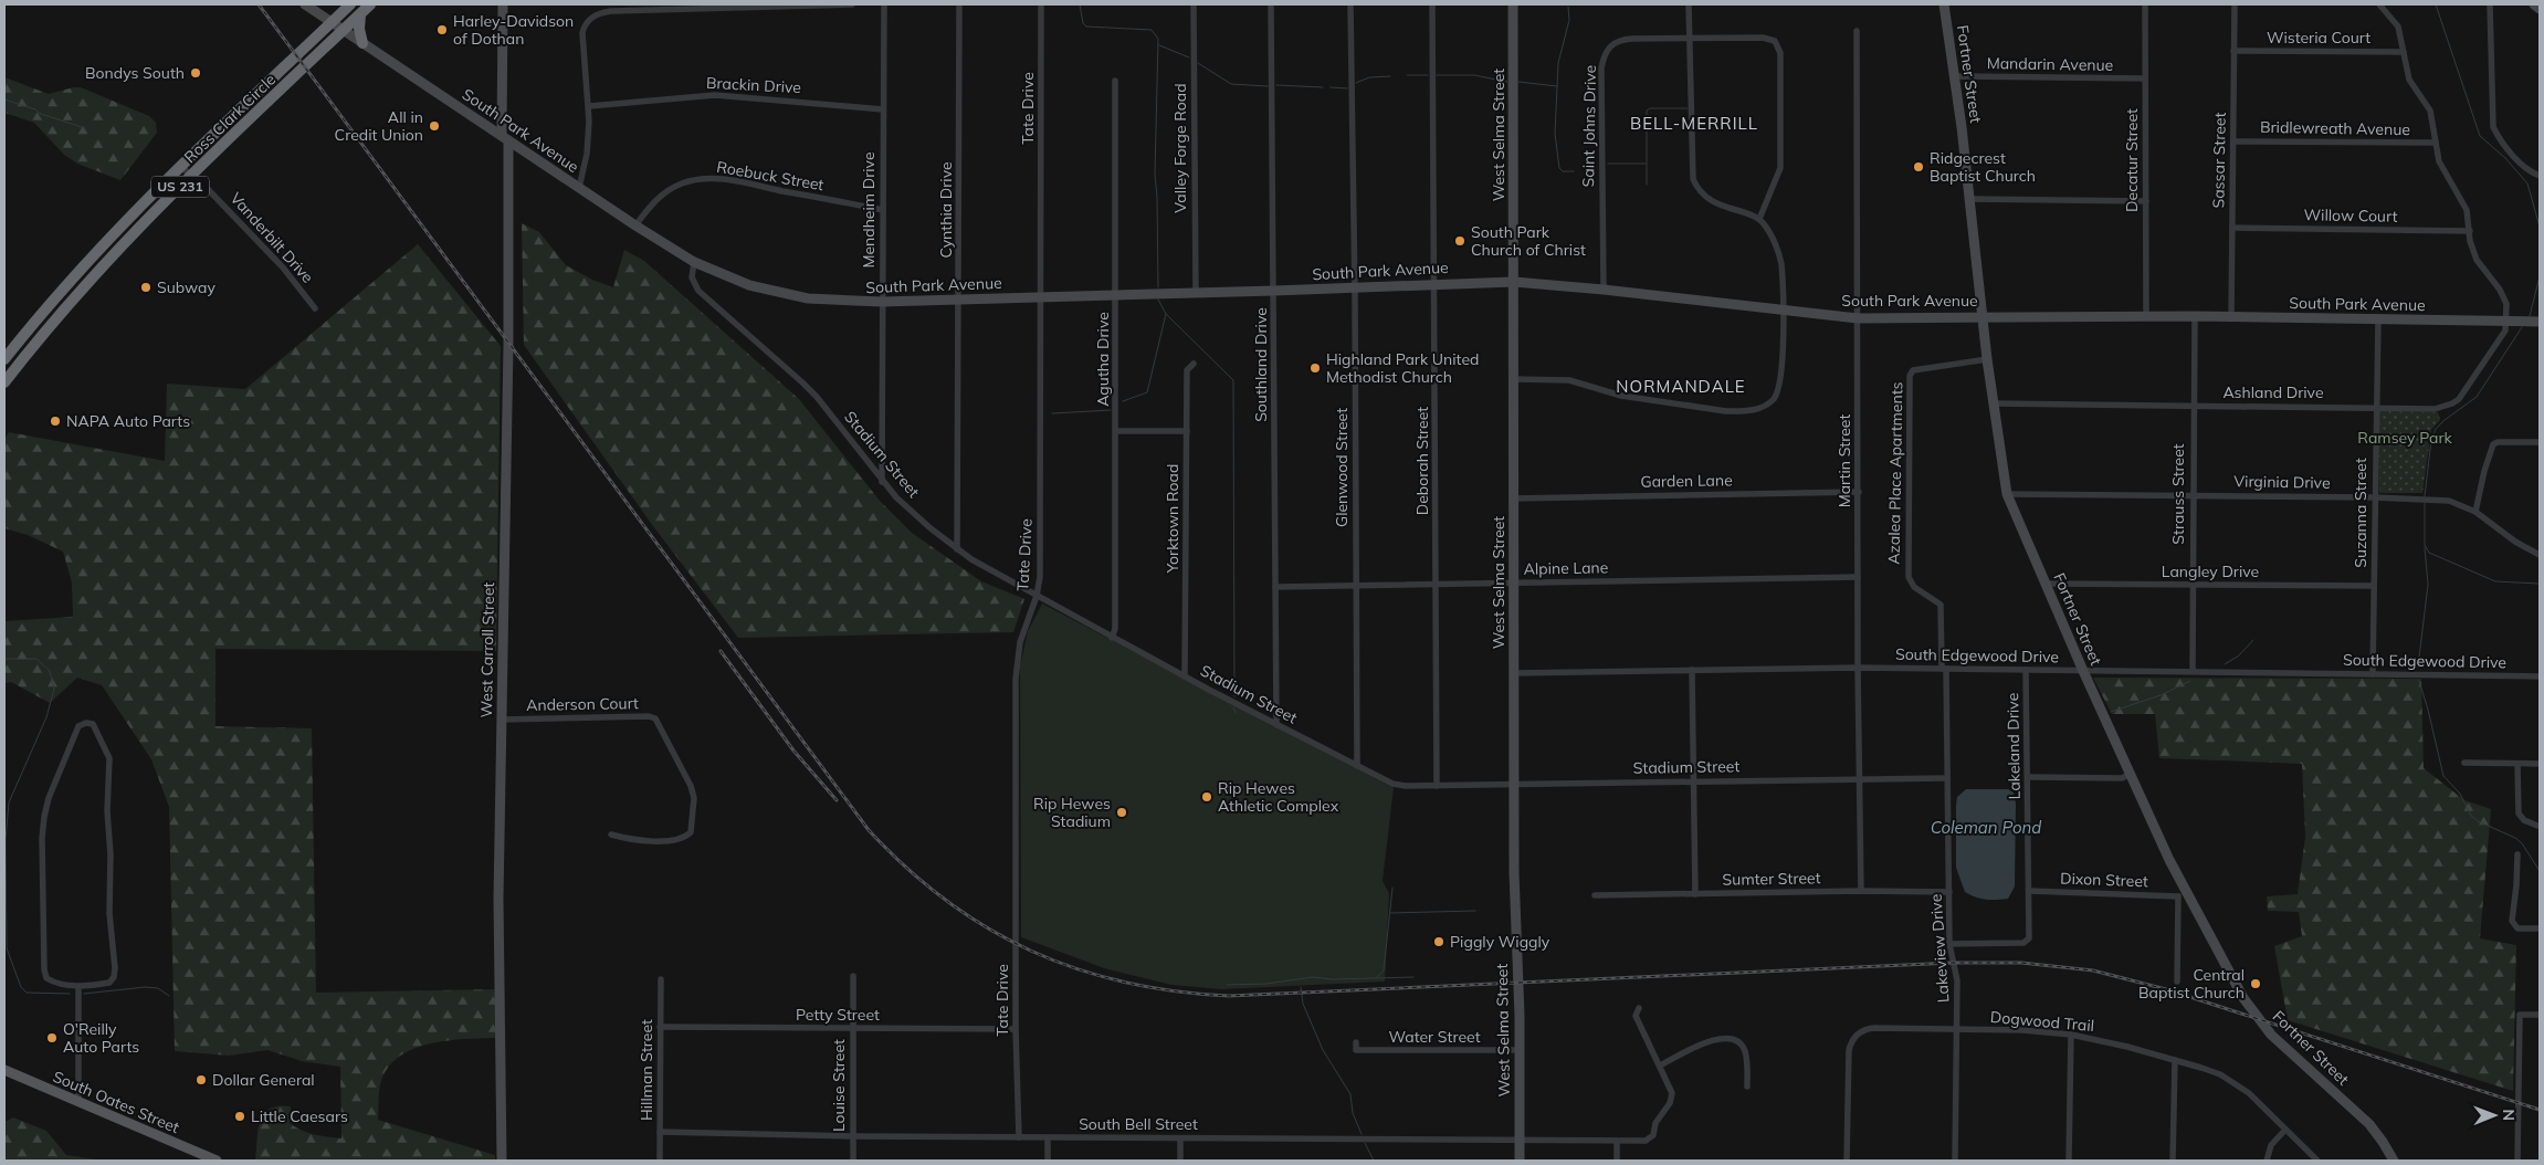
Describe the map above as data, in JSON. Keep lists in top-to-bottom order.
{
  "streets": {
    "highway": ["Ross Clark Circle", "US 231"],
    "main road": ["South Oates Street"],
    "street": [
      "Wisteria Court",
      "Mandarin Avenue",
      "Fortner Street",
      "Brackin Drive",
      "Tate Drive",
      "Saint Johns Drive",
      "Bridlewreath Avenue",
      "South Park Avenue",
      "West Selma Street",
      "Valley Forge Road",
      "Decatur Street",
      "Sassar Street",
      "Roebuck Street",
      "Mendheim Drive",
      "Cynthia Drive",
      "Willow Court",
      "Vanderbilt Drive",
      "Agutha Drive",
      "Southland Drive",
      "Ashland Drive",
      "Stadium Street",
      "Deborah Street",
      "Martin Street",
      "Glenwood Street",
      "Azalea Place Apartments",
      "Garden Lane",
      "Virginia Drive",
      "Strauss Street",
      "Suzanna Street",
      "Yorktown Road",
      "Alpine Lane",
      "Langley Drive",
      "West Carroll Street",
      "South Edgewood Drive",
      "Anderson Court",
      "Lakeland Drive",
      "Sumter Street",
      "Dixon Street",
      "Lakeview Drive",
      "Petty Street",
      "Dogwood Trail",
      "Water Street",
      "Hillman Street",
      "Louise Street",
      "South Bell Street"
    ]
  },
  "crossings": [
    ["Wisteria Court", "Sassar Street"],
    ["Mandarin Avenue", "Fortner Street"],
    ["Mandarin Avenue", "Decatur Street"],
    ["Fortner Street", "South Park Avenue"],
    ["Fortner Street", "Ashland Drive"],
    ["Fortner Street", "Azalea Place Apartments"],
    ["Fortner Street", "Virginia Drive"],
    ["Fortner Street", "Langley Drive"],
    ["Fortner Street", "South Edgewood Drive"],
    ["Fortner Street", "Dixon Street"],
    ["Brackin Drive", "Mendheim Drive"],
    ["Tate Drive", "South Park Avenue"],
    ["Tate Drive", "Stadium Street"],
    ["Tate Drive", "Petty Street"],
    ["Tate Drive", "South Bell Street"],
    ["Ross Clark Circle", "South Park Avenue"],
    ["Ross Clark Circle", "Vanderbilt Drive"],
    ["Saint Johns Drive", "South Park Avenue"],
    ["Bridlewreath Avenue", "Sassar Street"],
    ["South Park Avenue", "West Selma Street"],
    ["South Park Avenue", "Valley Forge Road"],
    ["South Park Avenue", "Decatur Street"],
    ["South Park Avenue", "Sassar Street"],
    ["South Park Avenue", "Roebuck Street"],
    ["South Park Avenue", "Mendheim Drive"],
    ["South Park Avenue", "Cynthia Drive"],
    ["South Park Avenue", "Agutha Drive"],
    ["South Park Avenue", "Southland Drive"],
    ["South Park Avenue", "Ashland Drive"],
    ["South Park Avenue", "Stadium Street"],
    ["South Park Avenue", "Deborah Street"],
    ["South Park Avenue", "Martin Street"],
    ["South Park Avenue", "Glenwood Street"],
    ["South Park Avenue", "Strauss Street"],
    ["South Park Avenue", "Suzanna Street"],
    ["South Park Avenue", "West Carroll Street"],
    ["West Selma Street", "Stadium Street"],
    ["West Selma Street", "Garden Lane"],
    ["West Selma Street", "Alpine Lane"],
    ["West Selma Street", "South Edgewood Drive"],
    ["West Selma Street", "Water Street"],
    ["West Selma Street", "South Bell Street"],
    ["Sassar Street", "Willow Court"],
    ["Roebuck Street", "Mendheim Drive"],
    ["Mendheim Drive", "Stadium Street"],
    ["Cynthia Drive", "Stadium Street"],
    ["Agutha Drive", "Stadium Street"],
    ["Southland Drive", "Stadium Street"],
    ["Southland Drive", "Alpine Lane"],
    ["Ashland Drive", "Strauss Street"],
    ["Ashland Drive", "Suzanna Street"],
    ["Stadium Street", "Deborah Street"],
    ["Stadium Street", "Martin Street"],
    ["Stadium Street", "Glenwood Street"],
    ["Stadium Street", "Yorktown Road"],
    ["Stadium Street", "Lakeview Drive"],
    ["Deborah Street", "Alpine Lane"],
    ["Martin Street", "Garden Lane"],
    ["Martin Street", "Alpine Lane"],
    ["Martin Street", "South Edgewood Drive"],
    ["Martin Street", "Sumter Street"],
    ["Glenwood Street", "Alpine Lane"],
    ["Azalea Place Apartments", "South Edgewood Drive"],
    ["Azalea Place Apartments", "Lakeview Drive"],
    ["Virginia Drive", "Strauss Street"],
    ["Virginia Drive", "Suzanna Street"],
    ["Strauss Street", "Langley Drive"],
    ["Strauss Street", "South Edgewood Drive"],
    ["Suzanna Street", "Langley Drive"],
    ["Suzanna Street", "South Edgewood Drive"],
    ["West Carroll Street", "Anderson Court"],
    ["South Edgewood Drive", "Lakeland Drive"],
    ["South Edgewood Drive", "Lakeview Drive"],
    ["Lakeland Drive", "Dixon Street"],
    ["Lakeland Drive", "Lakeview Drive"],
    ["Sumter Street", "Lakeview Drive"],
    ["Lakeview Drive", "Dogwood Trail"],
    ["Petty Street", "Hillman Street"],
    ["Petty Street", "Louise Street"],
    ["Hillman Street", "South Bell Street"],
    ["Louise Street", "South Bell Street"]
  ],
  "districts": ["BELL-MERRILL", "NORMANDALE"],
  "water": ["Coleman Pond"],
  "parks": ["Ramsey Park"],
  "places": [
    "Harley-Davidson of Dothan",
    "Bondys South",
    "All in Credit Union",
    "Ridgecrest Baptist Church",
    "South Park Church of Christ",
    "Subway",
    "Highland Park United Methodist Church",
    "NAPA Auto Parts",
    "Rip Hewes Athletic Complex",
    "Rip Hewes Stadium",
    "Piggly Wiggly",
    "Central Baptist Church",
    "O'Reilly Auto Parts",
    "Dollar General",
    "Little Caesars"
  ],
  "north": "right"
}
